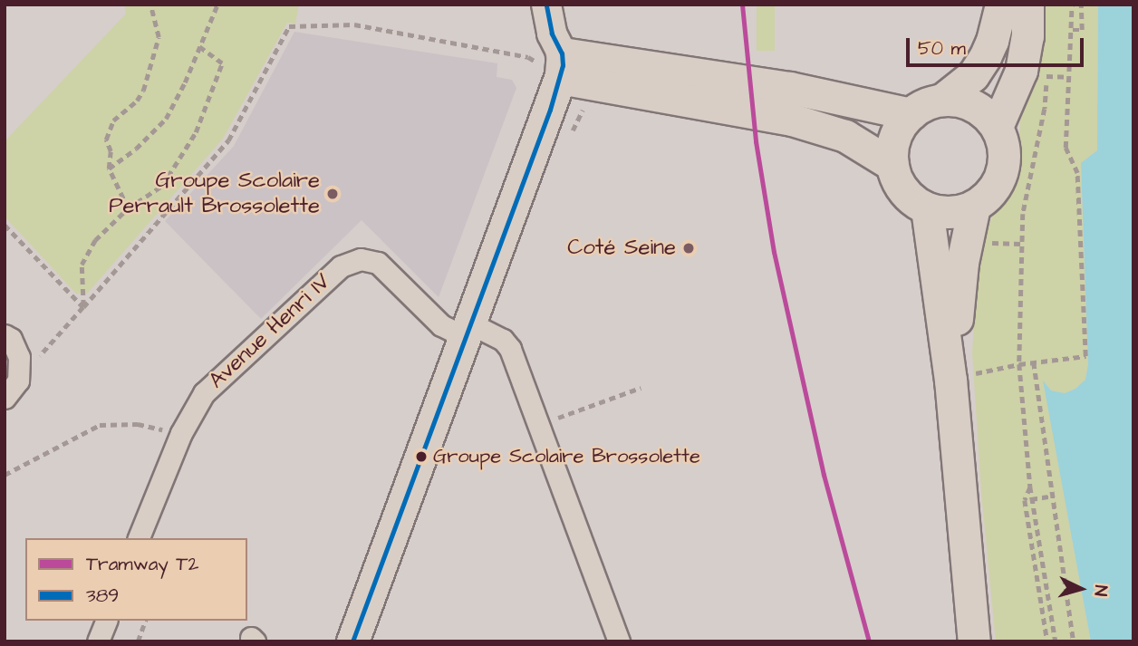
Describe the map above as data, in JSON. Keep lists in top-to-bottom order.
{
  "streets": {
    "street": ["Avenue Henri IV"]
  },
  "places": ["Groupe Scolaire Perrault Brossolette", "Coté Seine", "Groupe Scolaire Brossolette"],
  "lines": ["tram line T2", "transit line 389"],
  "legend": ["Tramway T2", "389"],
  "scale_bar": "50 m",
  "north": "right"
}
